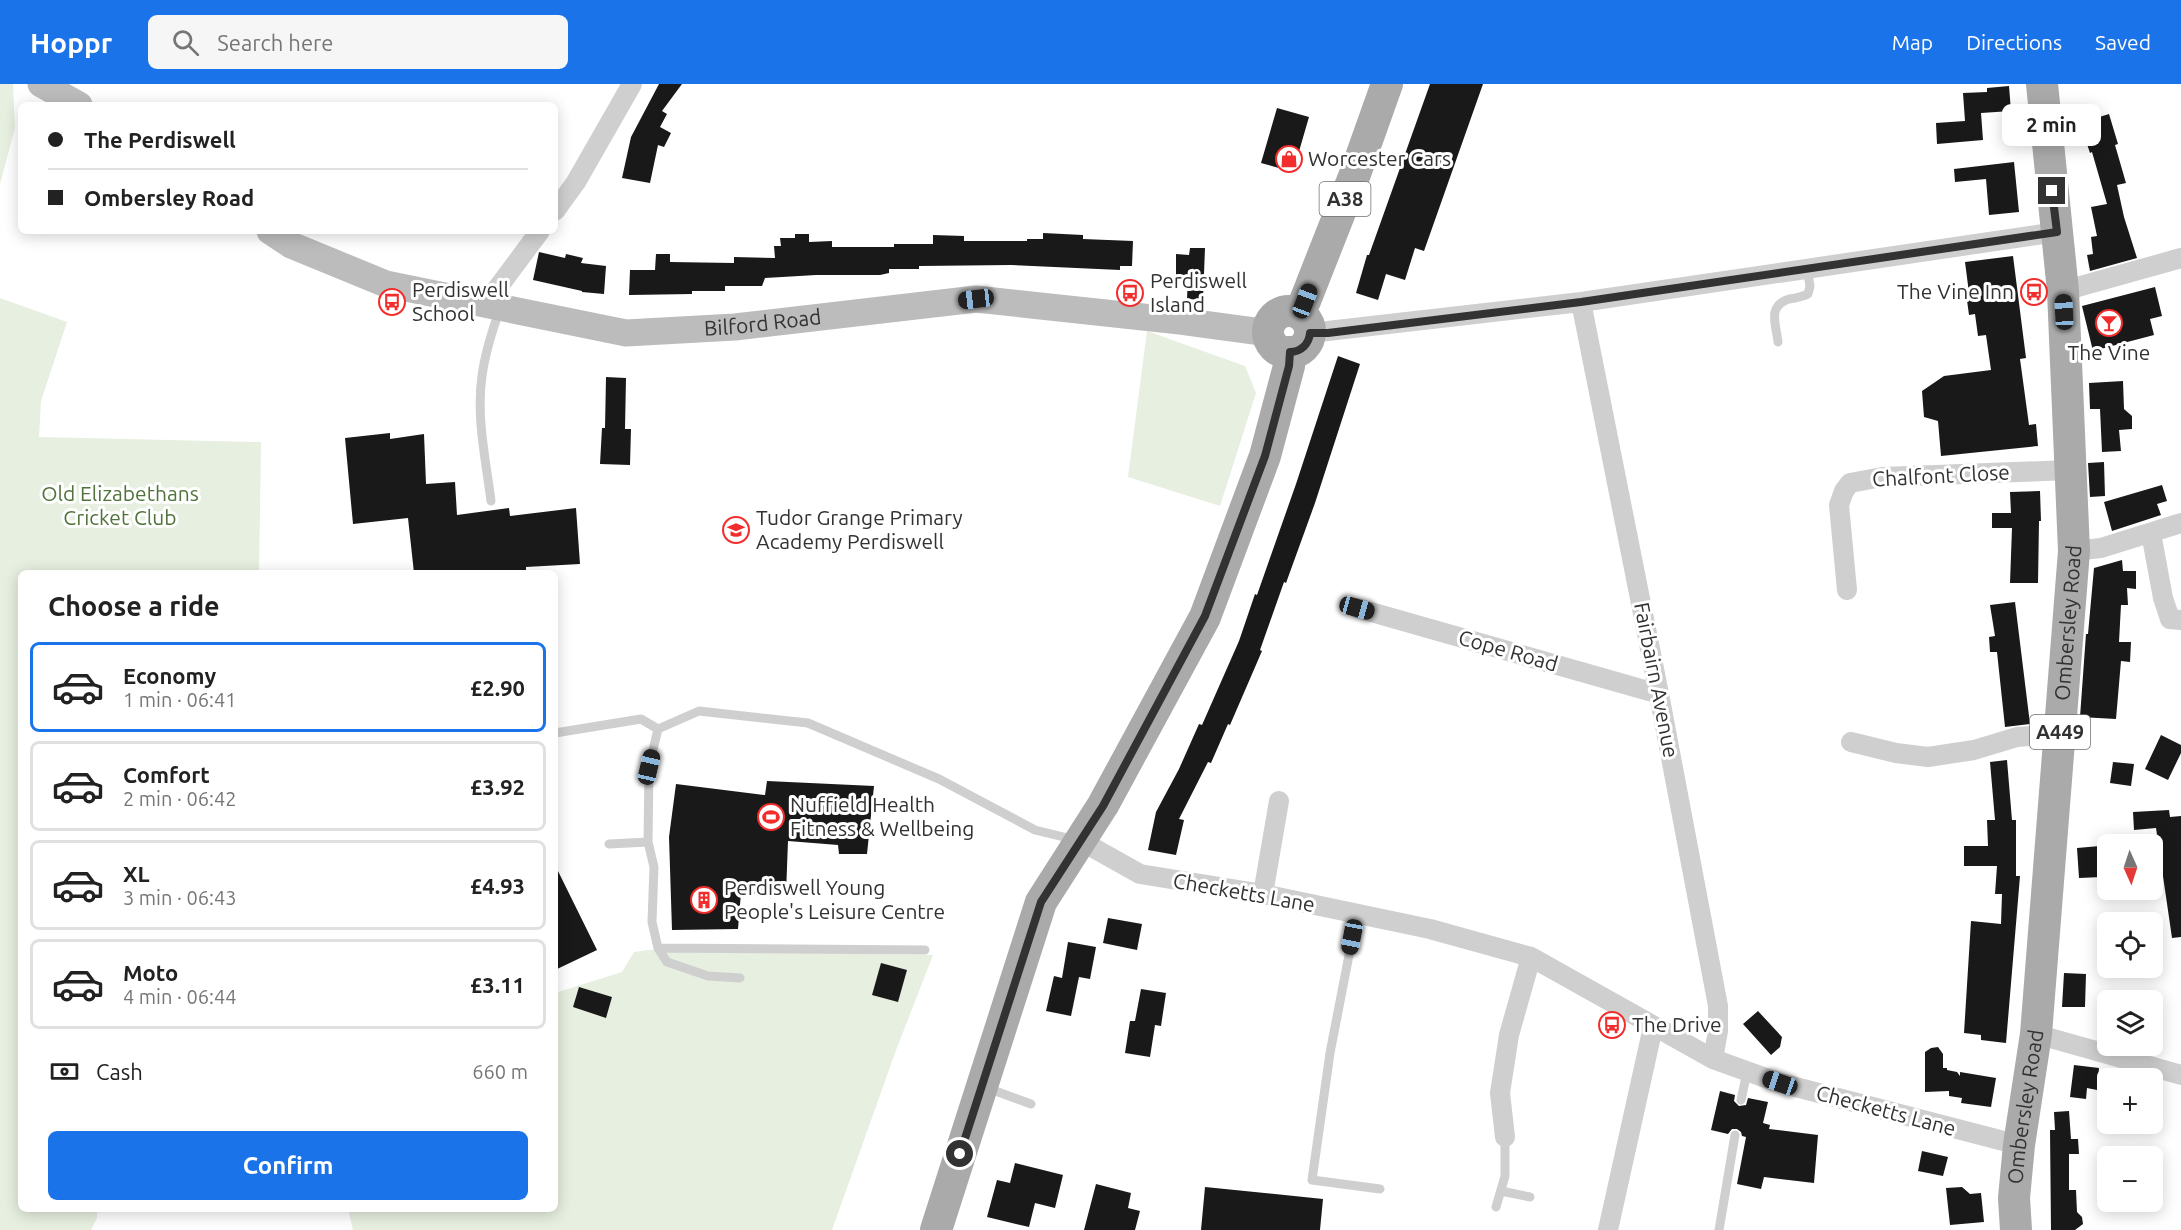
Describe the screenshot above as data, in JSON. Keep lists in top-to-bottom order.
{
  "streets": {
    "main road": [
      "A38",
      "Bilford Road",
      "Ombersley Road",
      "A449"
    ],
    "street": [
      "Chalfont Close",
      "Cope Road",
      "Fairbairn Avenue",
      "Checketts Lane"
    ]
  },
  "crossings": [
    ["A38", "Bilford Road"],
    ["A38", "Checketts Lane"],
    ["Chalfont Close", "Ombersley Road"],
    ["Ombersley Road", "Checketts Lane"],
    ["Cope Road", "Fairbairn Avenue"],
    ["Fairbairn Avenue", "Checketts Lane"]
  ],
  "parks": ["Old Elizabethans Cricket Club"],
  "places": {
    "shop": ["Worcester Cars"],
    "bus stop": [
      "The Vine Inn",
      "Perdiswell Island",
      "Perdiswell School",
      "The Drive"
    ],
    "bar": ["The Vine"],
    "school or university": ["Tudor Grange Primary Academy Perdiswell"],
    "sports": ["Nuffield Health Fitness & Wellbeing"],
    "building": ["Perdiswell Young People's Leisure Centre"]
  },
  "north": "bottom",
  "page": {
    "header": "Hoppr",
    "search": "Search here",
    "nav": ["Map", "Directions", "Saved"],
    "banner": ["The Perdiswell", "Ombersley Road"],
    "bubble": "2 min",
    "heading": "Choose a ride",
    "list": [
      {
        "name": "Economy",
        "note": "1 min · 06:41",
        "value": "£2.90"
      },
      {
        "name": "Comfort",
        "note": "2 min · 06:42",
        "value": "£3.92"
      },
      {
        "name": "XL",
        "note": "3 min · 06:43",
        "value": "£4.93"
      },
      {
        "name": "Moto",
        "note": "4 min · 06:44",
        "value": "£3.11"
      }
    ],
    "map_buttons": ["+", "−"],
    "pay": ["Cash", "660 m"],
    "buttons": "Confirm"
  }
}
